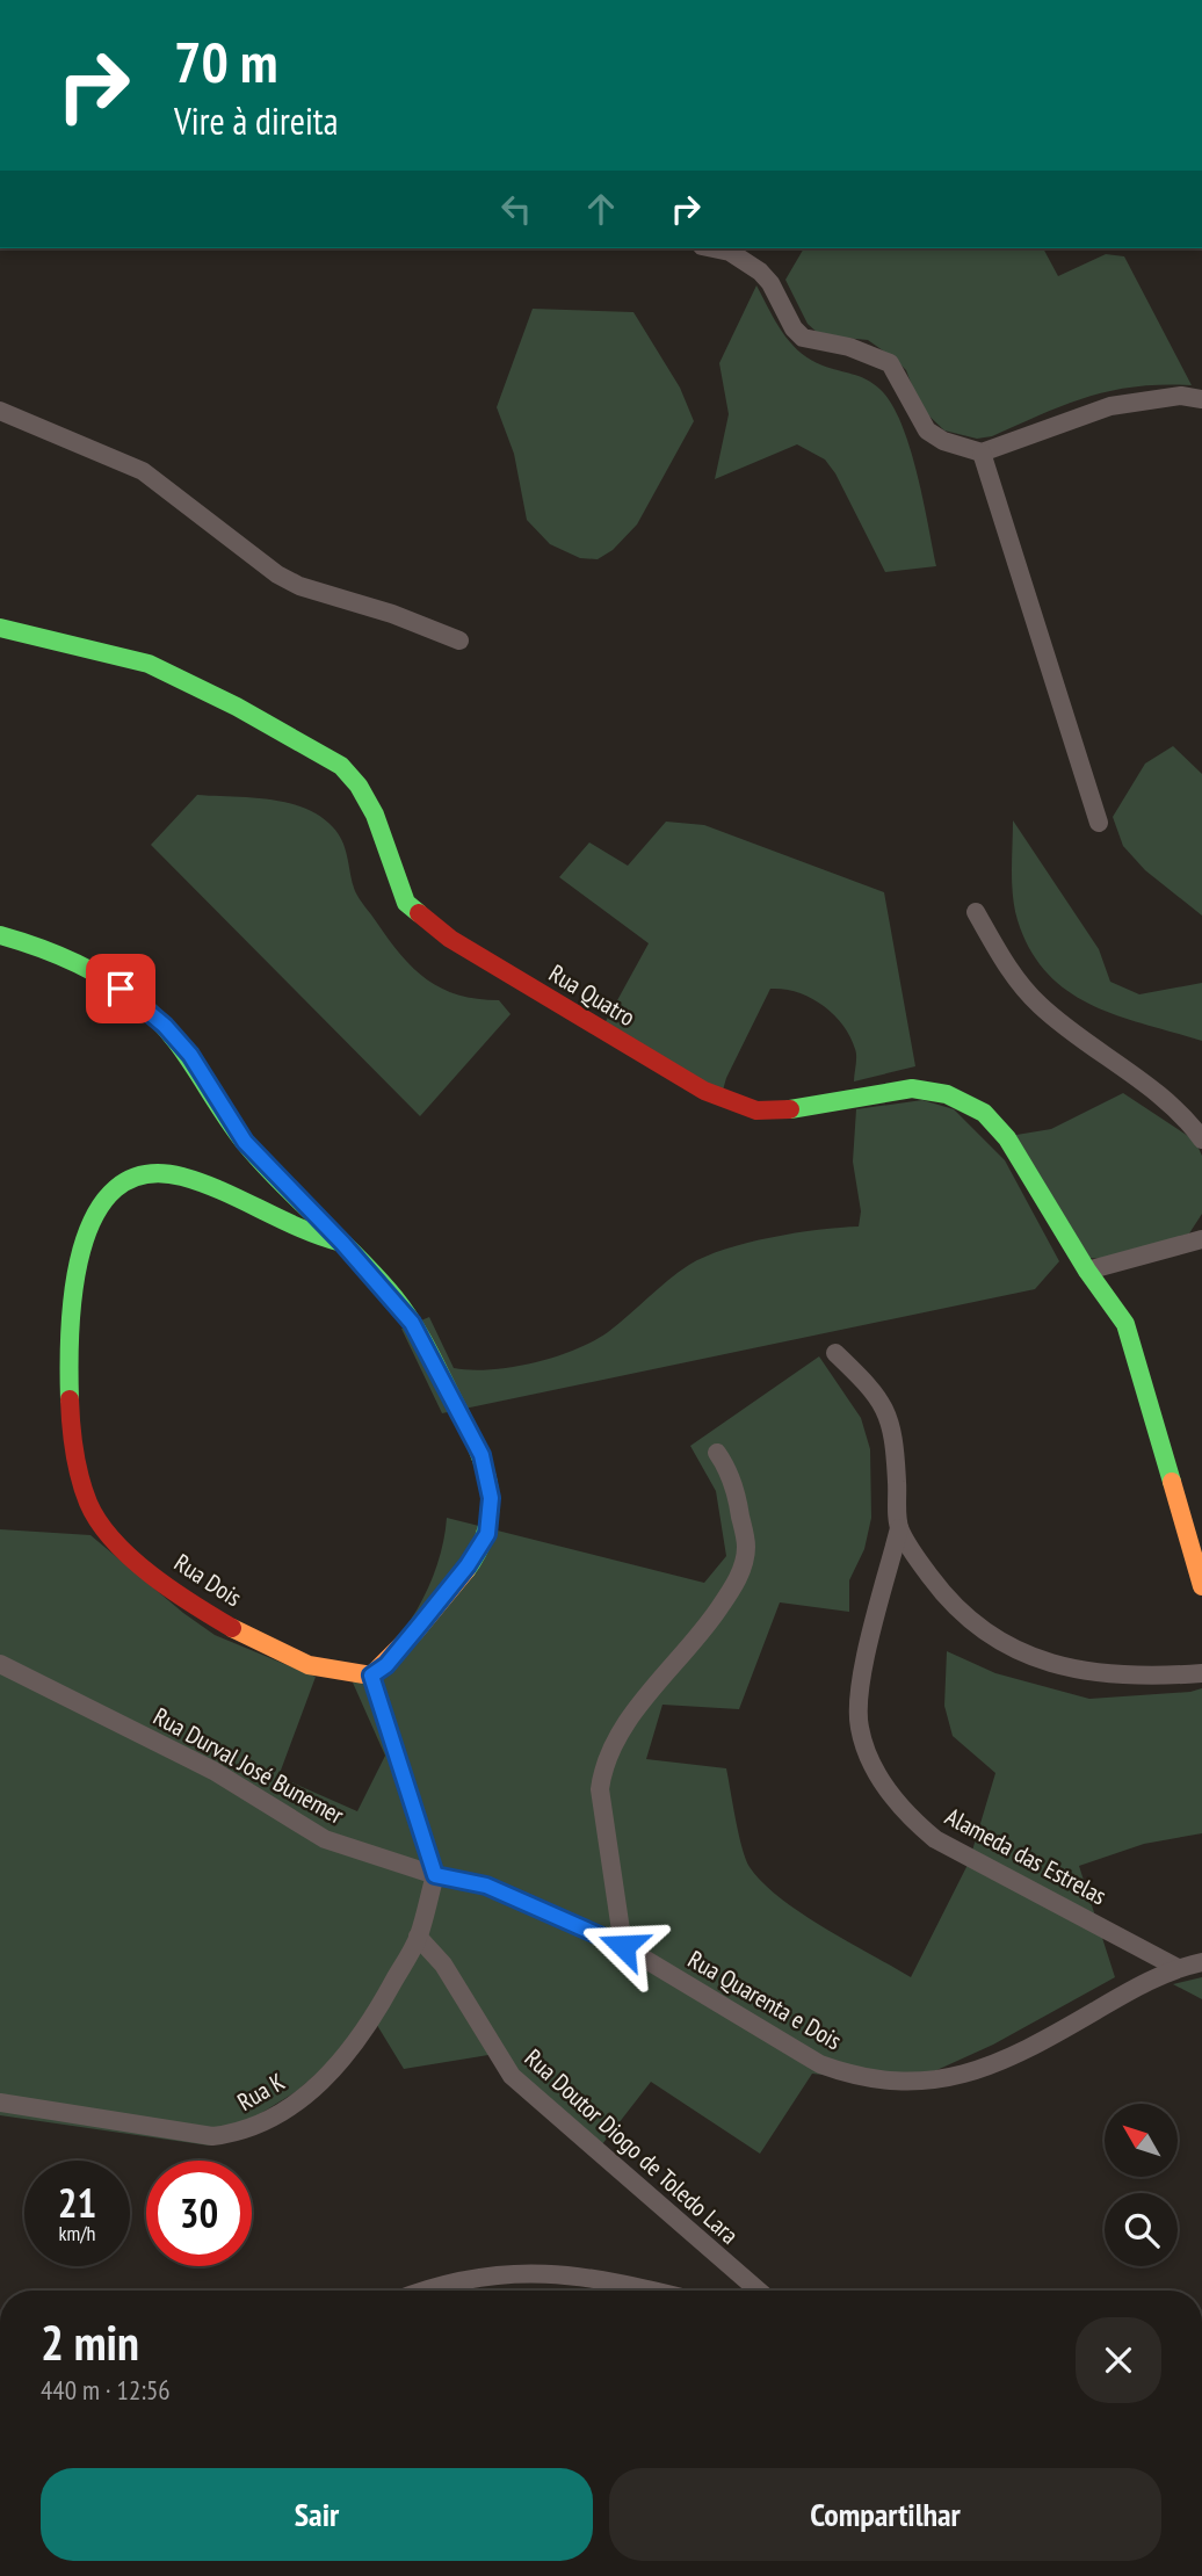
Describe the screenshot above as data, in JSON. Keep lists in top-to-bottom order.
{
  "streets": {
    "street": [
      "Rua Quatro",
      "Rua Dois",
      "Rua Durval José Bunemer",
      "Alameda das Estrelas",
      "Rua Quarenta e Dois",
      "Rua K",
      "Rua Doutor Diogo de Toledo Lara"
    ]
  },
  "crossings": [
    ["Rua Durval José Bunemer", "Rua Quarenta e Dois"],
    ["Rua Durval José Bunemer", "Rua K"],
    ["Alameda das Estrelas", "Rua Quarenta e Dois"],
    ["Rua Quarenta e Dois", "Rua K"],
    ["Rua K", "Rua Doutor Diogo de Toledo Lara"]
  ],
  "north": "top left",
  "page": {
    "turn": ["70 m", "Vire à direita"],
    "speed": "21 km/h",
    "limit": "30",
    "heading": ["2 min", "440 m · 12:56"],
    "buttons": ["Sair", "Compartilhar"]
  }
}
